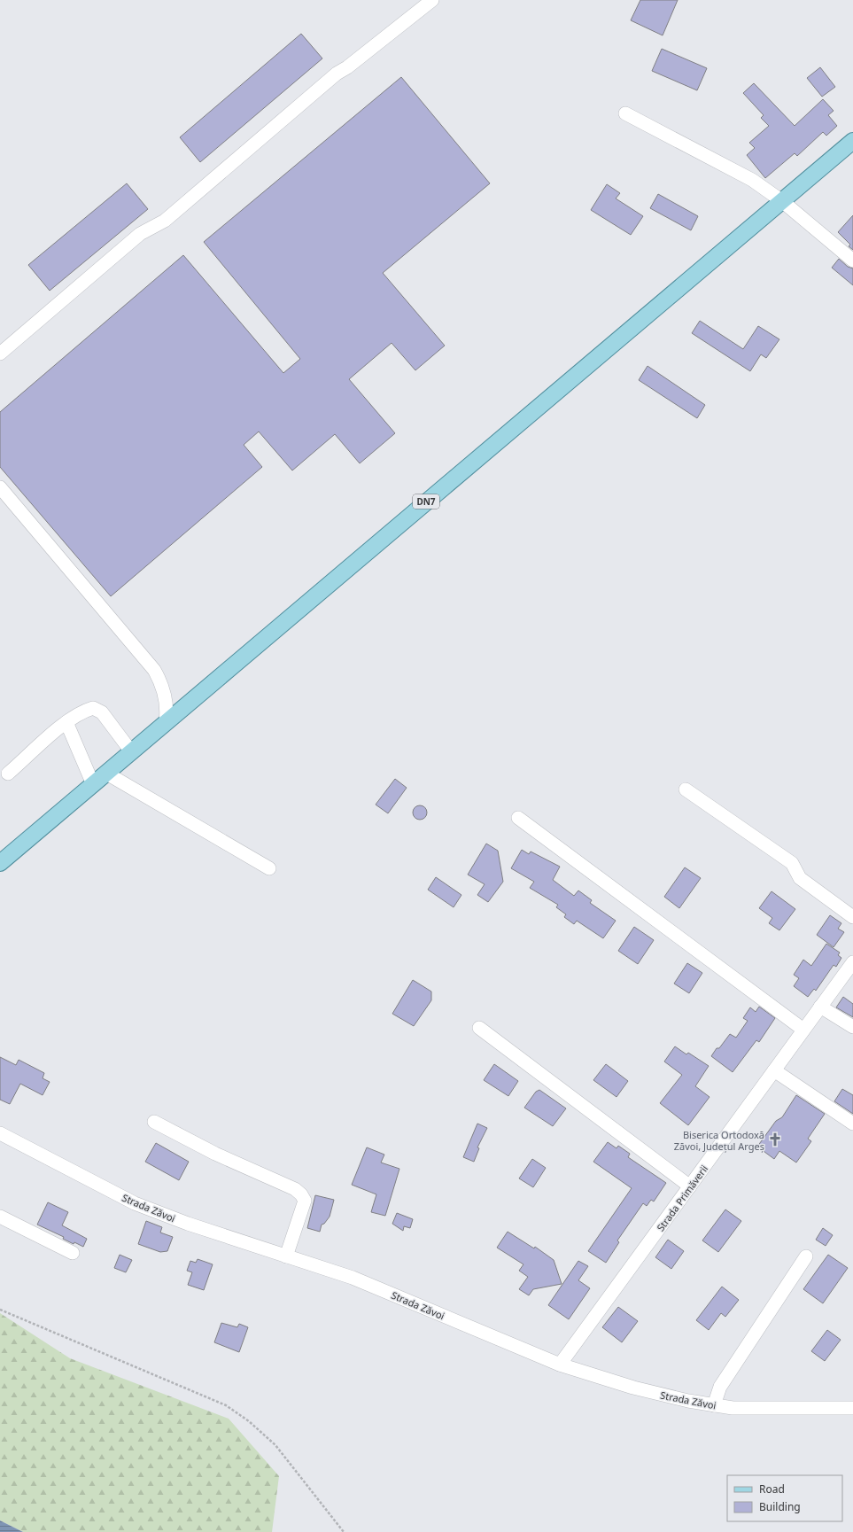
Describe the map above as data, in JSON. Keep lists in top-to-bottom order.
{
  "streets": {
    "main road": ["DN7"],
    "street": ["Strada Primăverii", "Strada Zăvoi"]
  },
  "crossings": [
    ["Strada Primăverii", "Strada Zăvoi"]
  ],
  "places": {
    "church": ["Biserica Ortodoxă Zăvoi, Județul Argeș"]
  },
  "legend": ["Road", "Building"]
}
